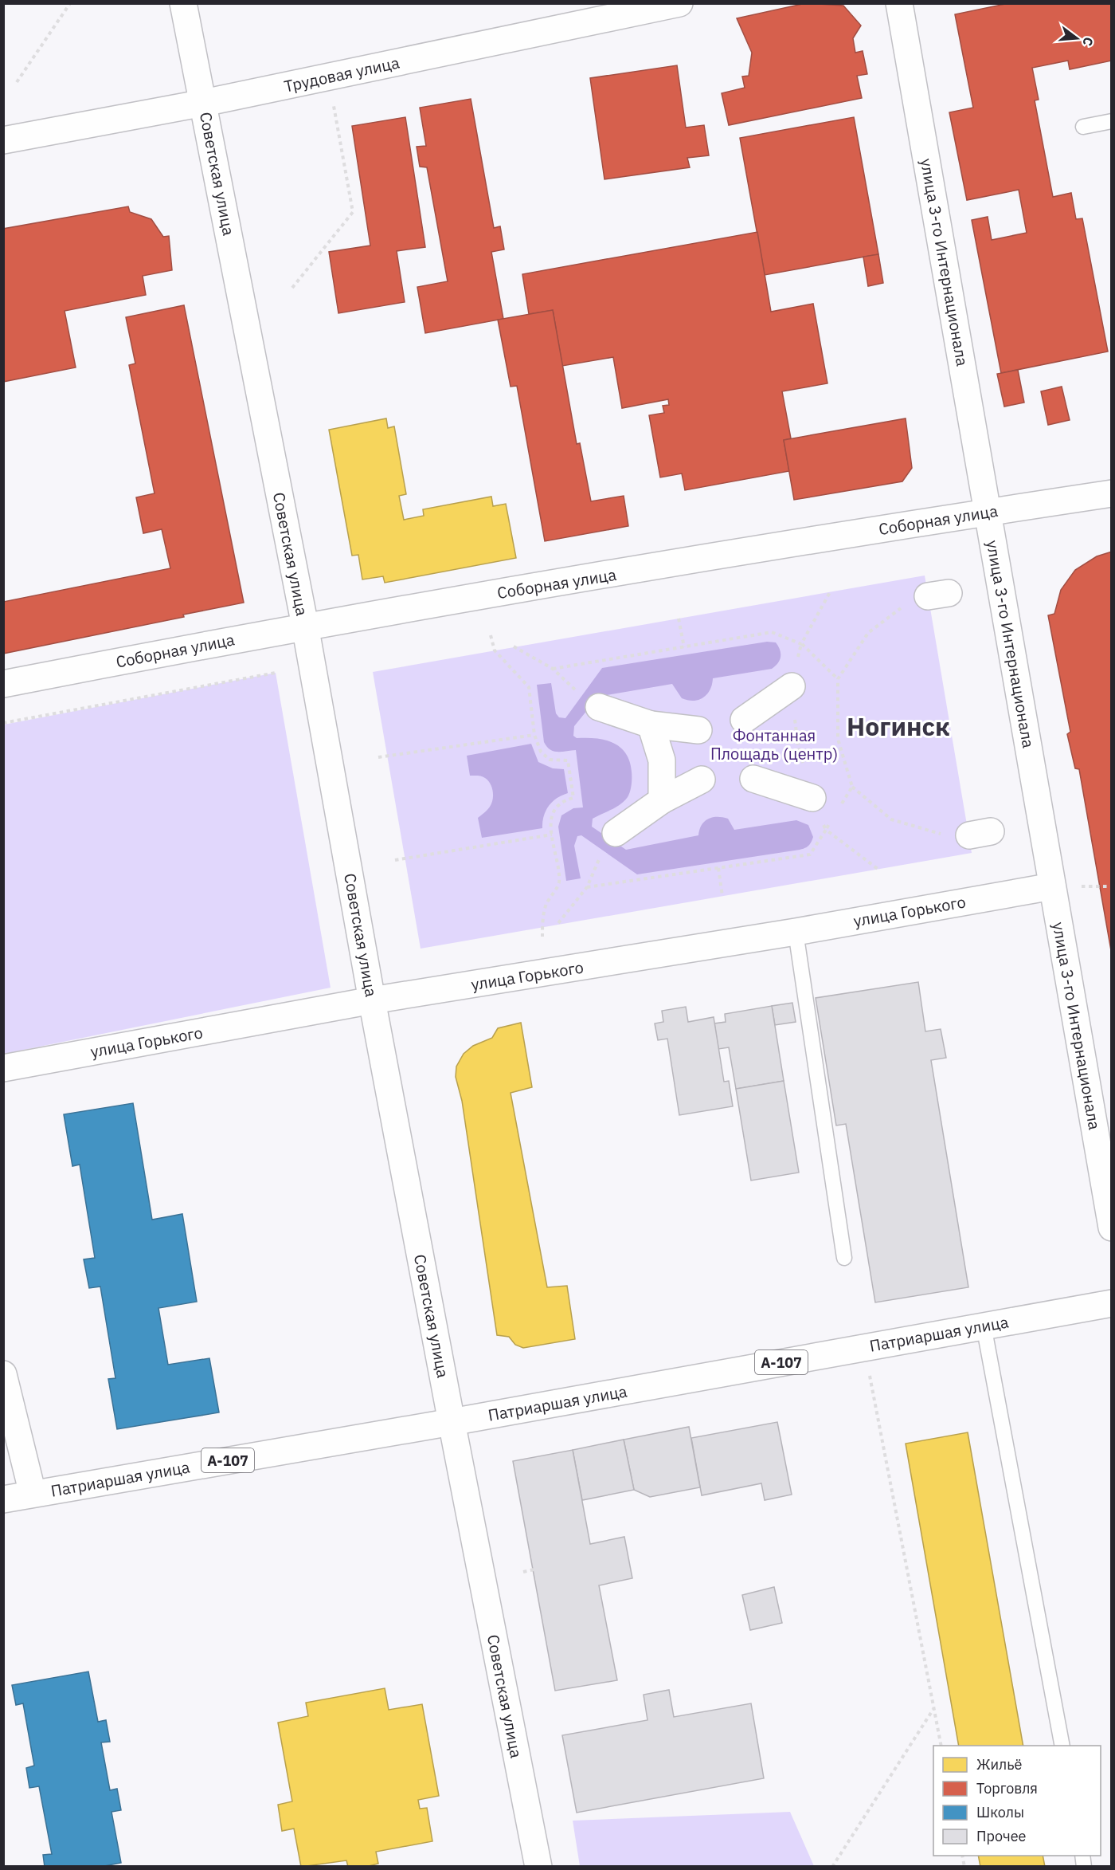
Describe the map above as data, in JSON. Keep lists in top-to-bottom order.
{
  "streets": {
    "street": [
      "Трудовая улица",
      "Советская улица",
      "улица 3-го Интернационала",
      "Соборная улица",
      "улица Горького",
      "Патриаршая улица",
      "А-107"
    ]
  },
  "crossings": [
    ["Трудовая улица", "Советская улица"],
    ["Советская улица", "Соборная улица"],
    ["Советская улица", "улица Горького"],
    ["Советская улица", "Патриаршая улица"],
    ["улица 3-го Интернационала", "Соборная улица"],
    ["улица 3-го Интернационала", "улица Горького"]
  ],
  "districts": ["Ногинск"],
  "parks": ["Фонтанная Площадь (центр)"],
  "legend": [
    "Жильё",
    "Торговля",
    "Школы",
    "Прочее"
  ],
  "north": "right"
}
